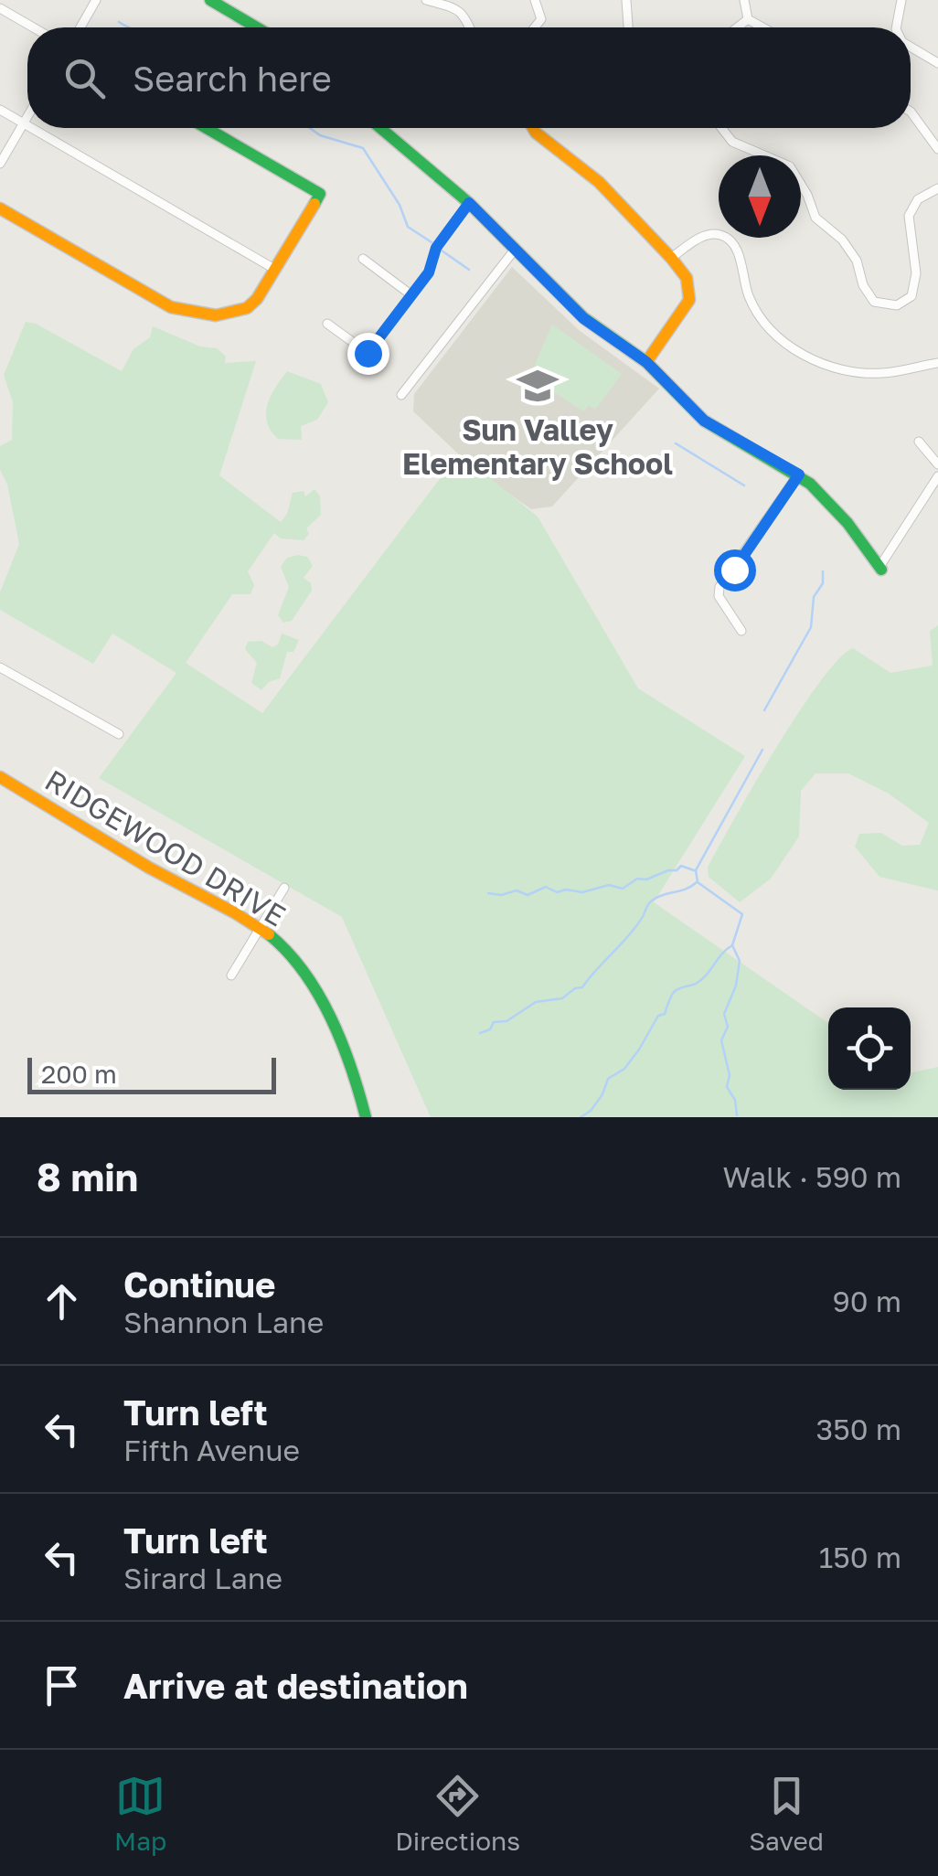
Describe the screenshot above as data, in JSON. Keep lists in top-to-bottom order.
{
  "streets": {
    "street": ["RIDGEWOOD DRIVE"]
  },
  "places": {
    "school or university": ["Sun Valley Elementary School"]
  },
  "scale_bar": "200 m",
  "north": "bottom",
  "page": {
    "search": "Search here",
    "scale": "200 m",
    "heading": ["8 min", "Walk · 590 m"],
    "list": [
      ["Continue", "Shannon Lane", "90 m"],
      ["Turn left", "Fifth Avenue", "350 m"],
      ["Turn left", "Sirard Lane", "150 m"],
      "Arrive at destination"
    ],
    "nav": ["Map", "Directions", "Saved"]
  }
}
